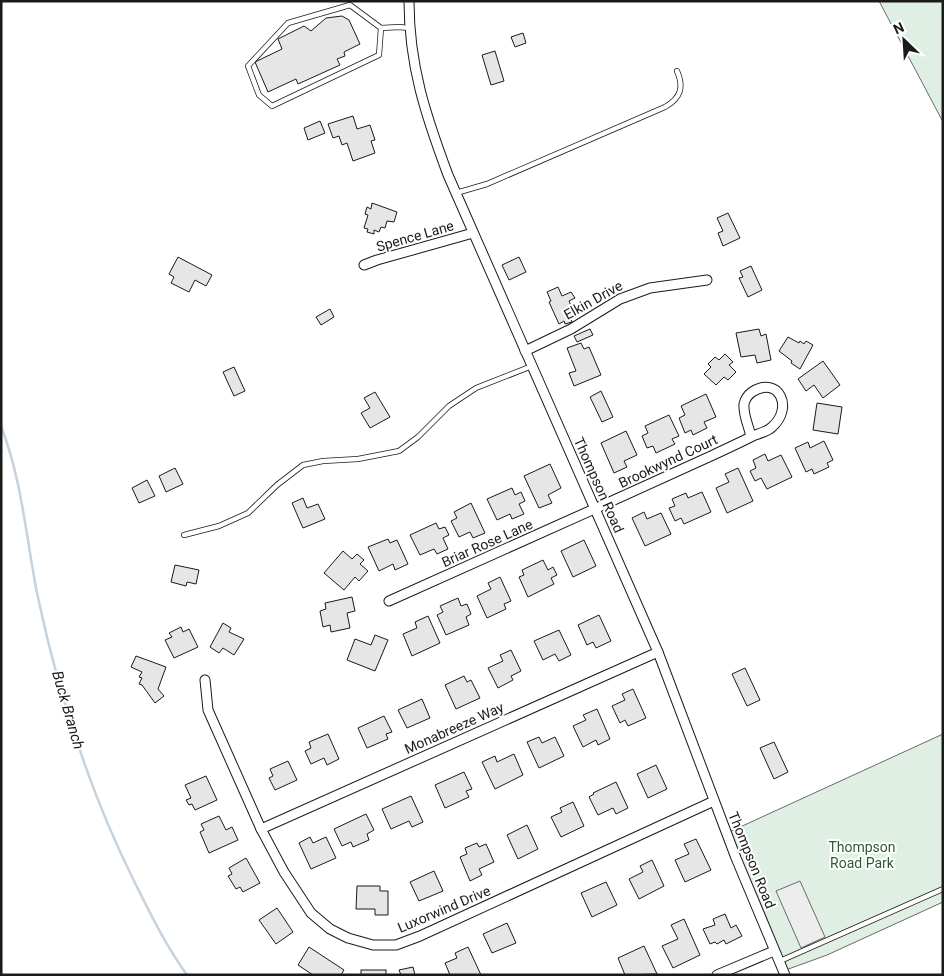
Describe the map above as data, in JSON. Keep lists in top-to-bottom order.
{
  "streets": {
    "street": [
      "Spence Lane",
      "Elkin Drive",
      "Brookwynd Court",
      "Thompson Road",
      "Briar Rose Lane",
      "Monabreeze Way",
      "Luxorwind Drive"
    ]
  },
  "crossings": [
    ["Spence Lane", "Thompson Road"],
    ["Elkin Drive", "Thompson Road"],
    ["Brookwynd Court", "Thompson Road"],
    ["Brookwynd Court", "Briar Rose Lane"],
    ["Thompson Road", "Briar Rose Lane"],
    ["Thompson Road", "Monabreeze Way"],
    ["Thompson Road", "Luxorwind Drive"],
    ["Monabreeze Way", "Luxorwind Drive"]
  ],
  "water": ["Buck Branch"],
  "parks": ["Thompson Road Park"],
  "north": "top left"
}
